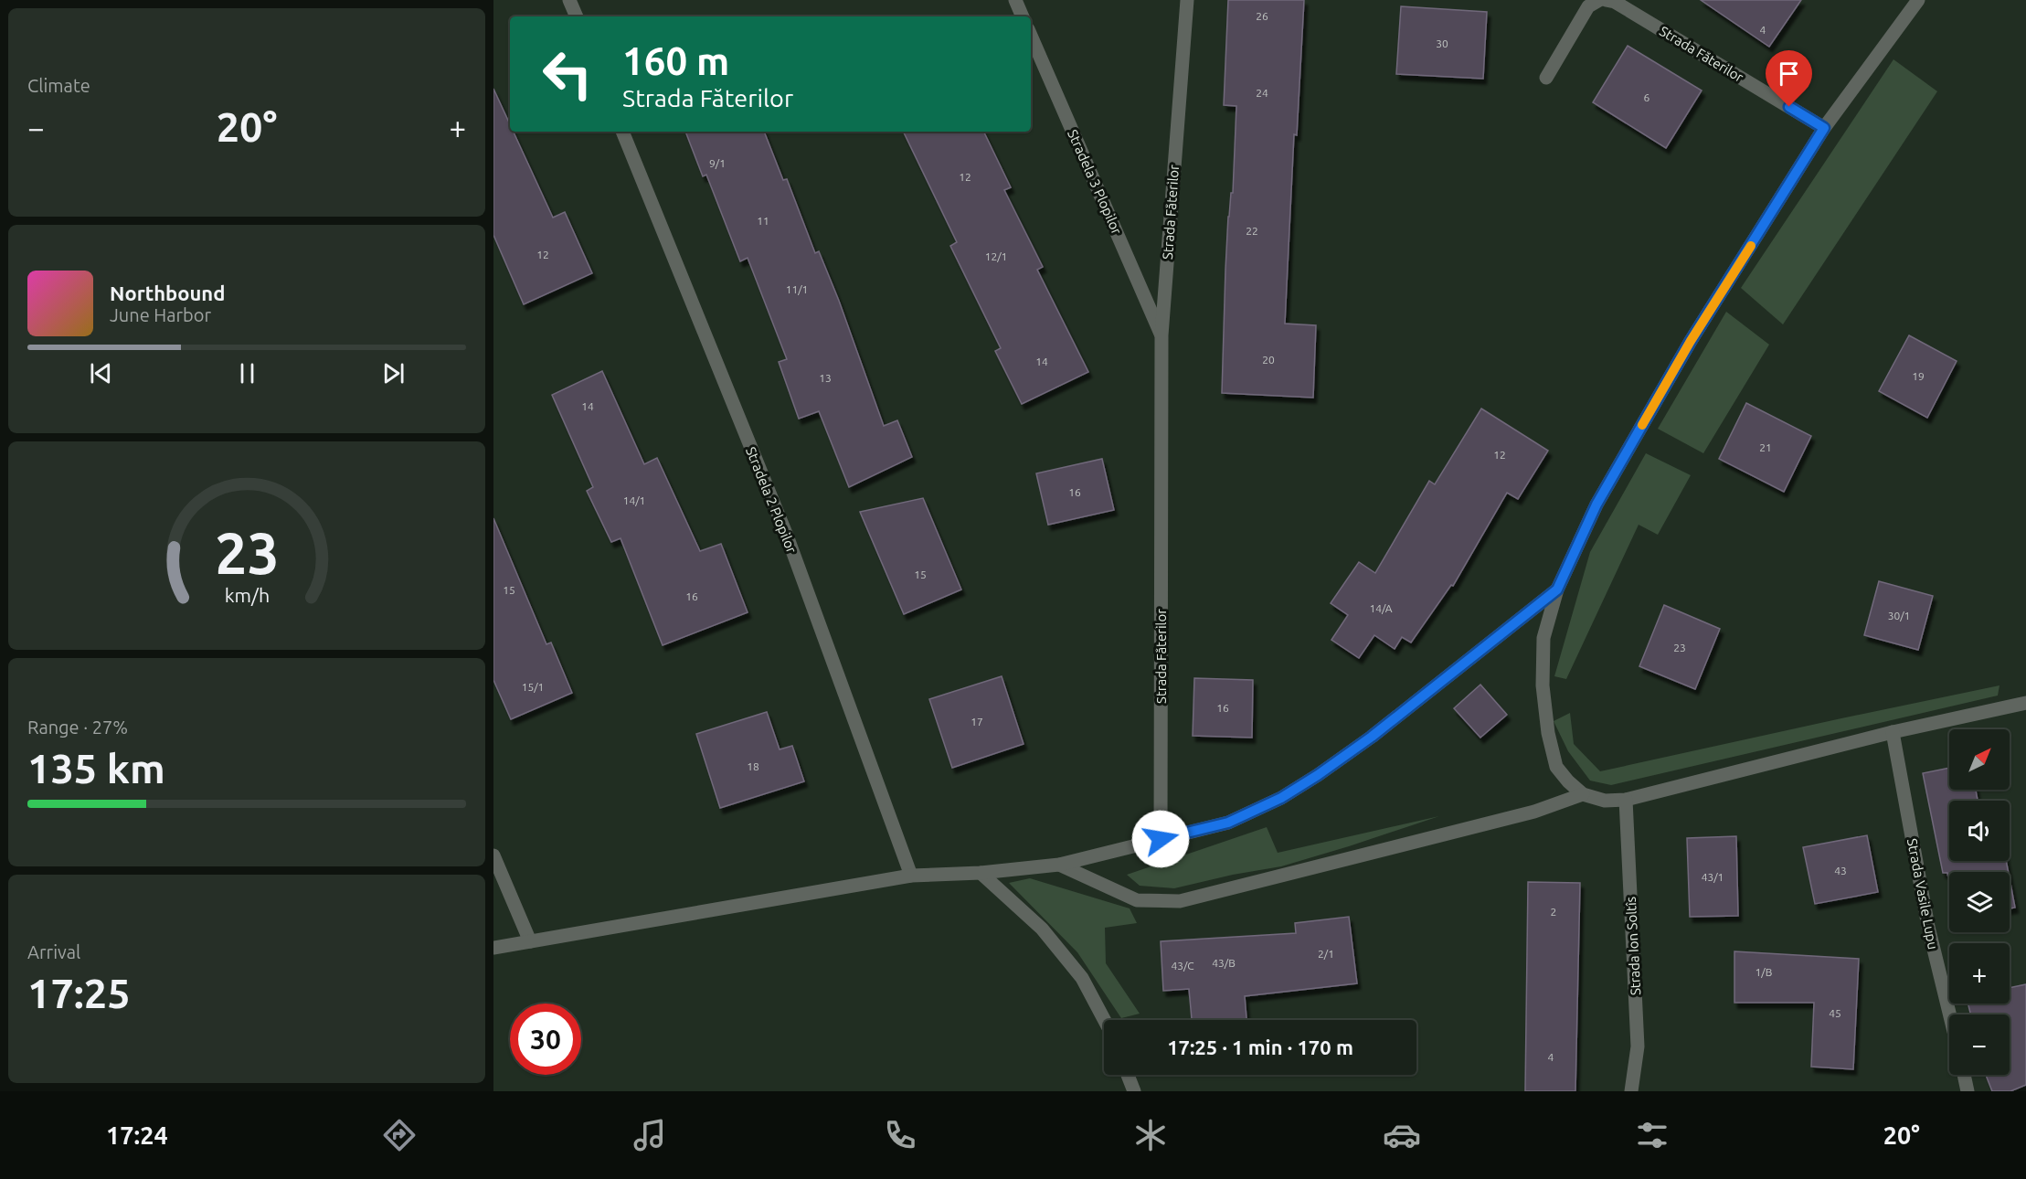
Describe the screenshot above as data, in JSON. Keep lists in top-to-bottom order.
{
  "streets": {
    "street": [
      "Strada Făterilor",
      "Stradela 3 Plopilor",
      "Stradela 2 Plopilor",
      "Strada Vasile Lupu",
      "Strada Ion Soltîs"
    ]
  },
  "crossings": [
    ["Strada Făterilor", "Stradela 3 Plopilor"]
  ],
  "house_numbers": [
    "26",
    "4",
    "30",
    "24",
    "6",
    "9/1",
    "12",
    "11",
    "22",
    "12",
    "12/1",
    "11/1",
    "20",
    "14",
    "19",
    "13",
    "14",
    "21",
    "12",
    "16",
    "14/1",
    "15",
    "15",
    "16",
    "14/A",
    "30/1",
    "23",
    "15/1",
    "16",
    "17",
    "18",
    "43",
    "43/1",
    "2",
    "2/1",
    "43/B",
    "43/C",
    "1/B",
    "45",
    "4"
  ],
  "north": "top right",
  "page": {
    "tile": [
      "Climate",
      ["Range · 27%", "135 km"],
      ["Arrival", "17:25"]
    ],
    "turn": ["160 m", "Strada Făterilor"],
    "heat": ["−", "20°", "+"],
    "song": ["Northbound", "June Harbor"],
    "map_buttons": ["+", "−"],
    "limit": "30",
    "trip": "17:25 · 1 min · 170 m",
    "tabs": ["17:24", "20°"],
    "gauge": ["23", "km/h"]
  }
}
